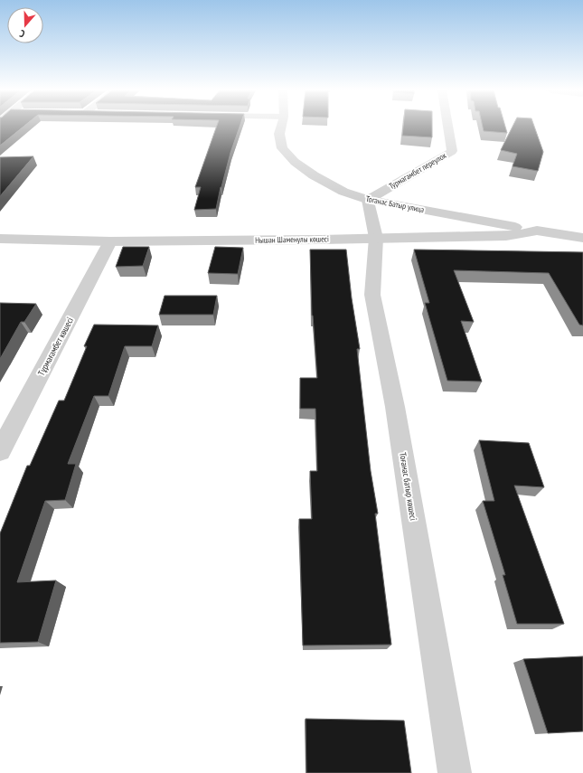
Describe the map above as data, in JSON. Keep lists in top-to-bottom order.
{
  "streets": {
    "street": [
      "Турмагамбет переулок",
      "Тоганас Батыр улица",
      "Нышан Шаменулы көшесі",
      "Тұрмағамбет көшесі",
      "Тоғанас батыр көшесі"
    ]
  },
  "crossings": [
    ["Турмагамбет переулок", "Тоганас Батыр улица"],
    ["Турмагамбет переулок", "Тоғанас батыр көшесі"],
    ["Тоганас Батыр улица", "Нышан Шаменулы көшесі"],
    ["Тоганас Батыр улица", "Тоғанас батыр көшесі"],
    ["Нышан Шаменулы көшесі", "Тұрмағамбет көшесі"],
    ["Нышан Шаменулы көшесі", "Тоғанас батыр көшесі"]
  ],
  "north": "bottom"
}
